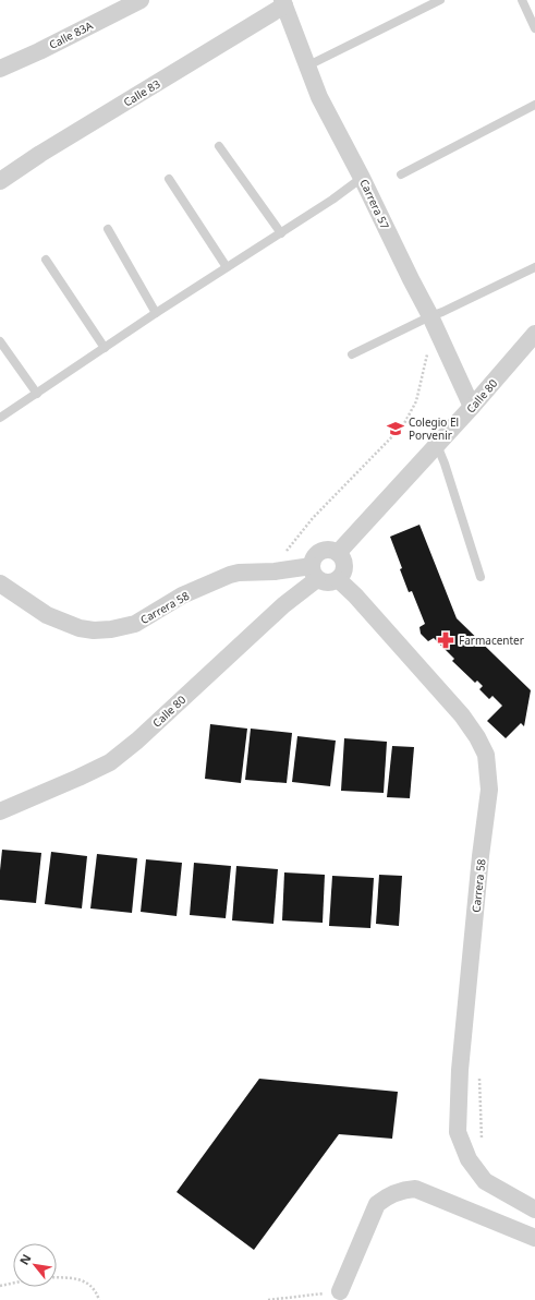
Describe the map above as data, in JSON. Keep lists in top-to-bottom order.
{
  "streets": {
    "street": [
      "Calle 83A",
      "Calle 83",
      "Carrera 57",
      "Calle 80",
      "Carrera 58"
    ]
  },
  "crossings": [
    ["Calle 83", "Carrera 57"],
    ["Carrera 57", "Calle 80"],
    ["Calle 80", "Carrera 58"]
  ],
  "places": {
    "school or university": ["Colegio El Porvenir"],
    "pharmacy": ["Farmacenter"]
  },
  "north": "top left"
}
